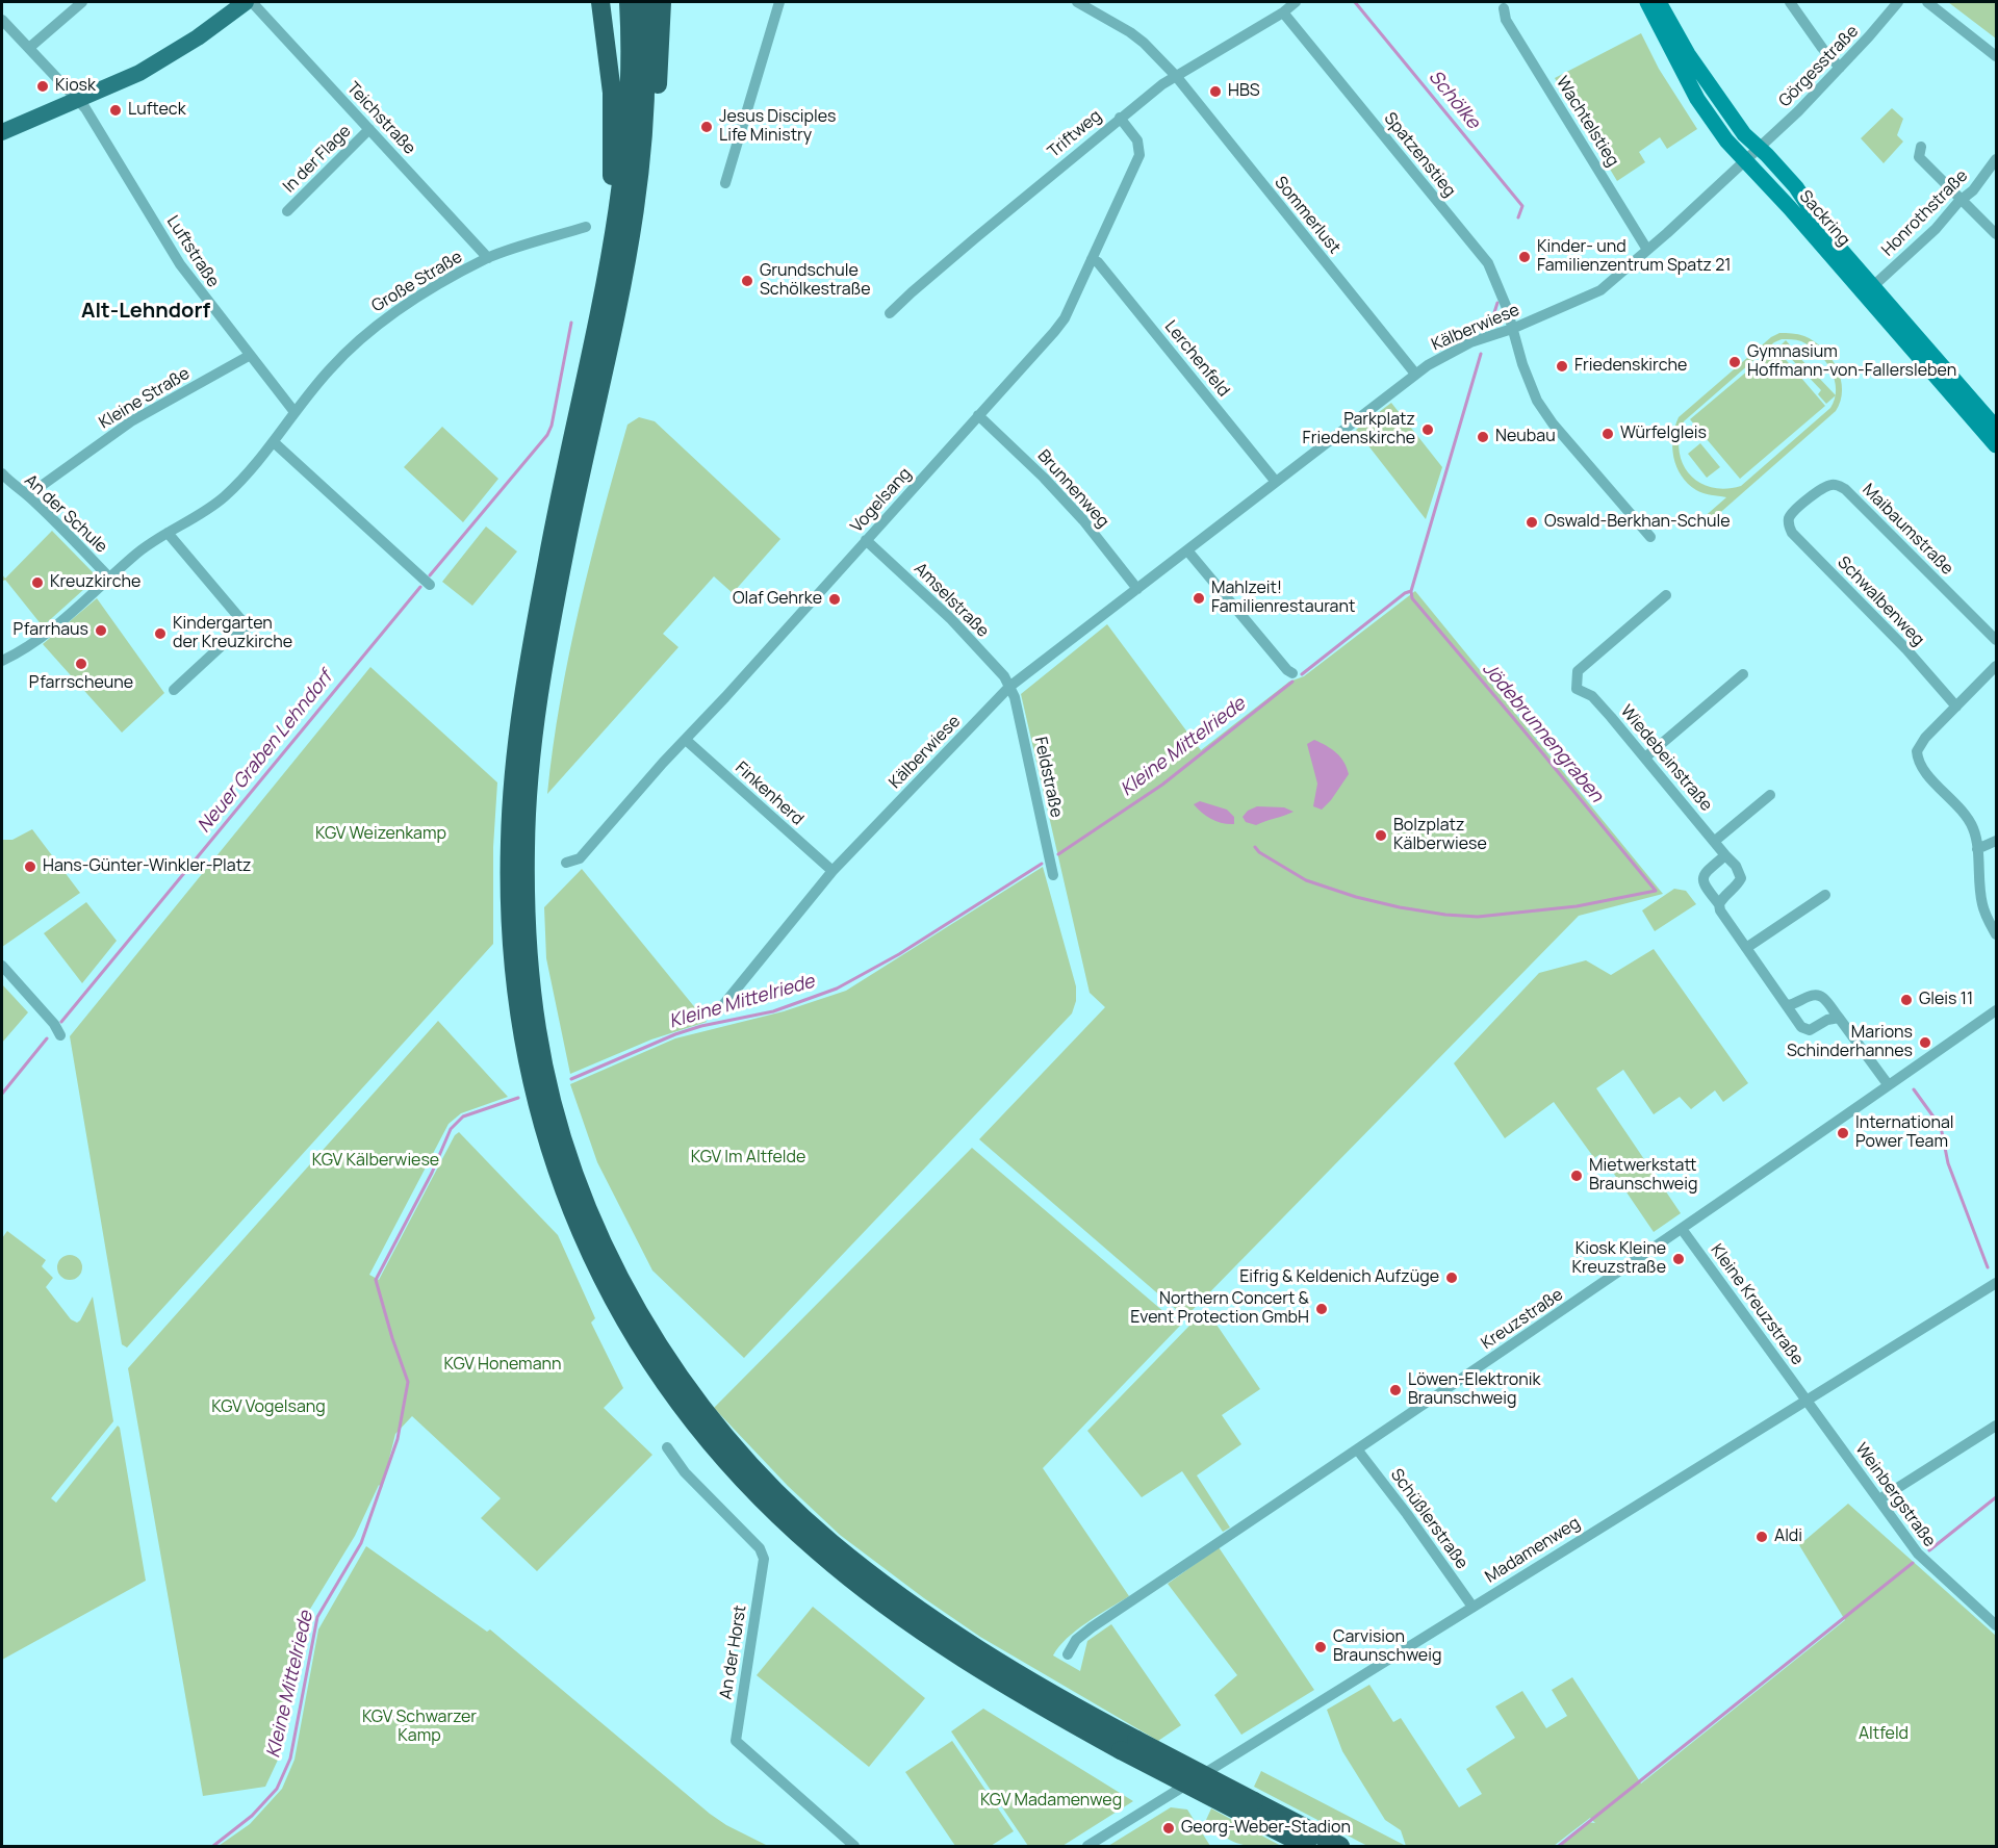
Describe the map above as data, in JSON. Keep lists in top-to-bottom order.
{
  "streets": {
    "main road": ["Sackring"],
    "street": [
      "Görgesstraße",
      "Teichstraße",
      "Wachtelstieg",
      "Triftweg",
      "Spatzenstieg",
      "In der Flage",
      "Honrothstraße",
      "Sommerlust",
      "Luftstraße",
      "Große Straße",
      "Kälberwiese",
      "Lerchenfeld",
      "Kleine Straße",
      "Brunnenweg",
      "Vogelsang",
      "An der Schule",
      "Maibaumstraße",
      "Amselstraße",
      "Schwalbenweg",
      "Wiedebeinstraße",
      "Feldstraße",
      "Finkenherd",
      "Kleine Kreuzstraße",
      "Kreuzstraße",
      "Weinbergstraße",
      "Schüßlerstraße",
      "Madamenweg",
      "An der Horst"
    ]
  },
  "crossings": [
    ["Görgesstraße", "Sackring"],
    ["Görgesstraße", "Kälberwiese"],
    ["Teichstraße", "In der Flage"],
    ["Teichstraße", "Große Straße"],
    ["Wachtelstieg", "Kälberwiese"],
    ["Triftweg", "Spatzenstieg"],
    ["Triftweg", "Sommerlust"],
    ["Triftweg", "Vogelsang"],
    ["Spatzenstieg", "Kälberwiese"],
    ["Honrothstraße", "Sackring"],
    ["Sommerlust", "Kälberwiese"],
    ["Sackring", "Kälberwiese"],
    ["Luftstraße", "Große Straße"],
    ["Luftstraße", "Kleine Straße"],
    ["Große Straße", "An der Schule"],
    ["Kälberwiese", "Lerchenfeld"],
    ["Kälberwiese", "Brunnenweg"],
    ["Kälberwiese", "Amselstraße"],
    ["Kälberwiese", "Feldstraße"],
    ["Kälberwiese", "Finkenherd"],
    ["Lerchenfeld", "Vogelsang"],
    ["Kleine Straße", "An der Schule"],
    ["Brunnenweg", "Vogelsang"],
    ["Vogelsang", "Amselstraße"],
    ["Vogelsang", "Finkenherd"],
    ["Maibaumstraße", "Schwalbenweg"],
    ["Amselstraße", "Feldstraße"],
    ["Kleine Kreuzstraße", "Kreuzstraße"],
    ["Kleine Kreuzstraße", "Weinbergstraße"],
    ["Kleine Kreuzstraße", "Madamenweg"],
    ["Kreuzstraße", "Schüßlerstraße"],
    ["Weinbergstraße", "Madamenweg"],
    ["Schüßlerstraße", "Madamenweg"]
  ],
  "districts": ["Alt-Lehndorf"],
  "water": [
    "Schölke",
    "Jödebrunnengraben",
    "Kleine Mittelriede",
    "Neuer Graben Lehndorf"
  ],
  "parks": [
    "KGV Weizenkamp",
    "KGV Im Altfelde",
    "KGV Kälberwiese",
    "KGV Honemann",
    "KGV Vogelsang",
    "KGV Schwarzer Kamp",
    "Altfeld",
    "KGV Madamenweg"
  ],
  "places": [
    "Kiosk",
    "HBS",
    "Lufteck",
    "Jesus Disciples Life Ministry",
    "Kinder- und Familienzentrum Spatz 21",
    "Grundschule Schölkestraße",
    "Gymnasium Hoffmann-von-Fallersleben",
    "Friedenskirche",
    "Parkplatz Friedenskirche",
    "Würfelgleis",
    "Neubau",
    "Oswald-Berkhan-Schule",
    "Kreuzkirche",
    "Mahlzeit! Familienrestaurant",
    "Olaf Gehrke",
    "Pfarrhaus",
    "Kindergarten der Kreuzkirche",
    "Pfarrscheune",
    "Bolzplatz Kälberwiese",
    "Hans-Günter-Winkler-Platz",
    "Gleis 11",
    "Marions Schinderhannes",
    "International Power Team",
    "Mietwerkstatt Braunschweig",
    "Kiosk Kleine Kreuzstraße",
    "Eifrig & Keldenich Aufzüge",
    "Northern Concert & Event Protection GmbH",
    "Löwen-Elektronik Braunschweig",
    "Aldi",
    "Carvision Braunschweig",
    "Georg-Weber-Stadion"
  ]
}
